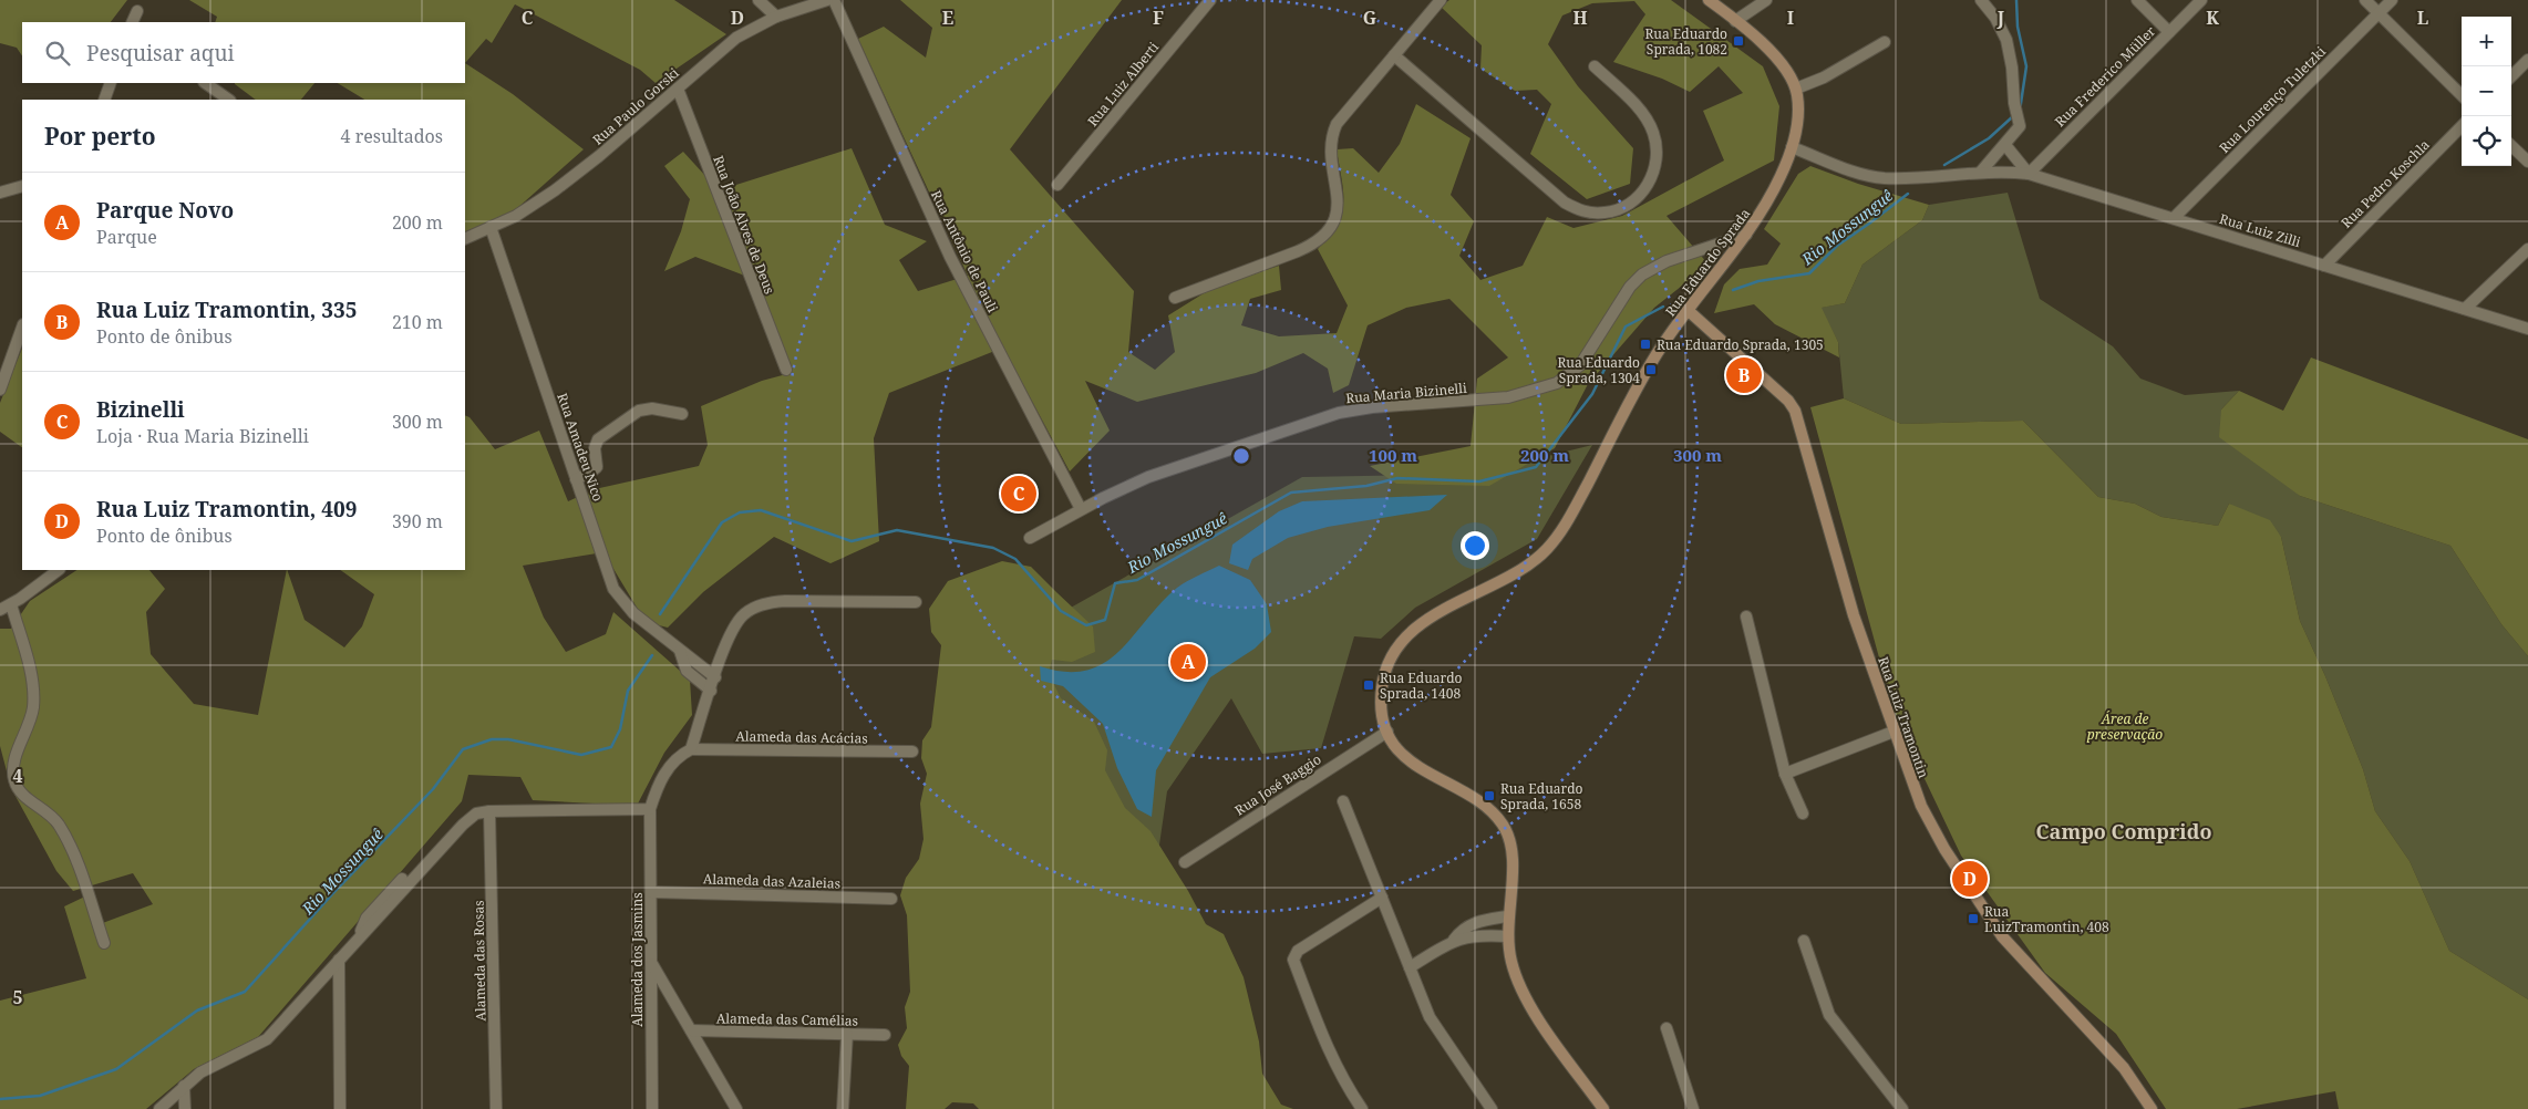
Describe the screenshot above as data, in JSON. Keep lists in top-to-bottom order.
{
  "streets": {
    "main road": ["Rua Eduardo Sprada", "Rua Luiz Tramontin"],
    "street": [
      "Rua Frederico Müller",
      "Rua Luiz Alberti",
      "Rua Lourenço Tuletzki",
      "Rua Paulo Gorski",
      "Rua Pedro Koschla",
      "Rua João Alves de Deus",
      "Rua Luiz Zilli",
      "Rua Antônio de Pauli",
      "Rua Maria Bizinelli",
      "Rua Amadeu Nico",
      "Alameda das Acácias",
      "Rua José Baggio",
      "Alameda das Azaleias",
      "Alameda dos Jasmins",
      "Alameda das Rosas",
      "Alameda das Camélias"
    ]
  },
  "crossings": [
    ["Rua Frederico Müller", "Rua Luiz Zilli"],
    ["Rua Lourenço Tuletzki", "Rua Luiz Zilli"],
    ["Rua Paulo Gorski", "Rua João Alves de Deus"],
    ["Rua Paulo Gorski", "Rua Amadeu Nico"],
    ["Rua Pedro Koschla", "Rua Luiz Zilli"],
    ["Rua Luiz Zilli", "Rua Eduardo Sprada"],
    ["Rua Antônio de Pauli", "Rua Maria Bizinelli"],
    ["Rua Eduardo Sprada", "Rua Maria Bizinelli"],
    ["Rua Eduardo Sprada", "Rua Luiz Tramontin"],
    ["Rua Eduardo Sprada", "Rua José Baggio"],
    ["Alameda das Azaleias", "Alameda dos Jasmins"]
  ],
  "districts": ["Campo Comprido"],
  "water": ["Rio Mossunguê"],
  "parks": ["Área de preservação"],
  "places": {
    "transit": [
      "Rua Eduardo Sprada, 1082",
      "Rua Eduardo Sprada, 1305",
      "Rua Eduardo Sprada, 1304",
      "Rua Eduardo Sprada, 1408",
      "Rua Eduardo Sprada, 1658",
      "Rua LuizTramontin, 408"
    ]
  },
  "page": {
    "map_buttons": ["+", "−"],
    "search": "Pesquisar aqui",
    "heading": ["Por perto", "4 resultados"],
    "list": [
      {
        "mark": "A",
        "name": "Parque Novo",
        "note": "Parque",
        "value": "200 m"
      },
      {
        "mark": "B",
        "name": "Rua Luiz Tramontin, 335",
        "note": "Ponto de ônibus",
        "value": "210 m"
      },
      {
        "mark": "C",
        "name": "Bizinelli",
        "note": "Loja · Rua Maria Bizinelli",
        "value": "300 m"
      },
      {
        "mark": "D",
        "name": "Rua Luiz Tramontin, 409",
        "note": "Ponto de ônibus",
        "value": "390 m"
      }
    ],
    "pins": [
      "B",
      "C",
      "A",
      "D"
    ]
  },
  "grid": {
    "columns": [
      "C",
      "D",
      "E",
      "F",
      "G",
      "H",
      "I",
      "J",
      "K",
      "L"
    ],
    "rows": ["4", "5"]
  },
  "rings": ["100 m", "200 m", "300 m"]
}
